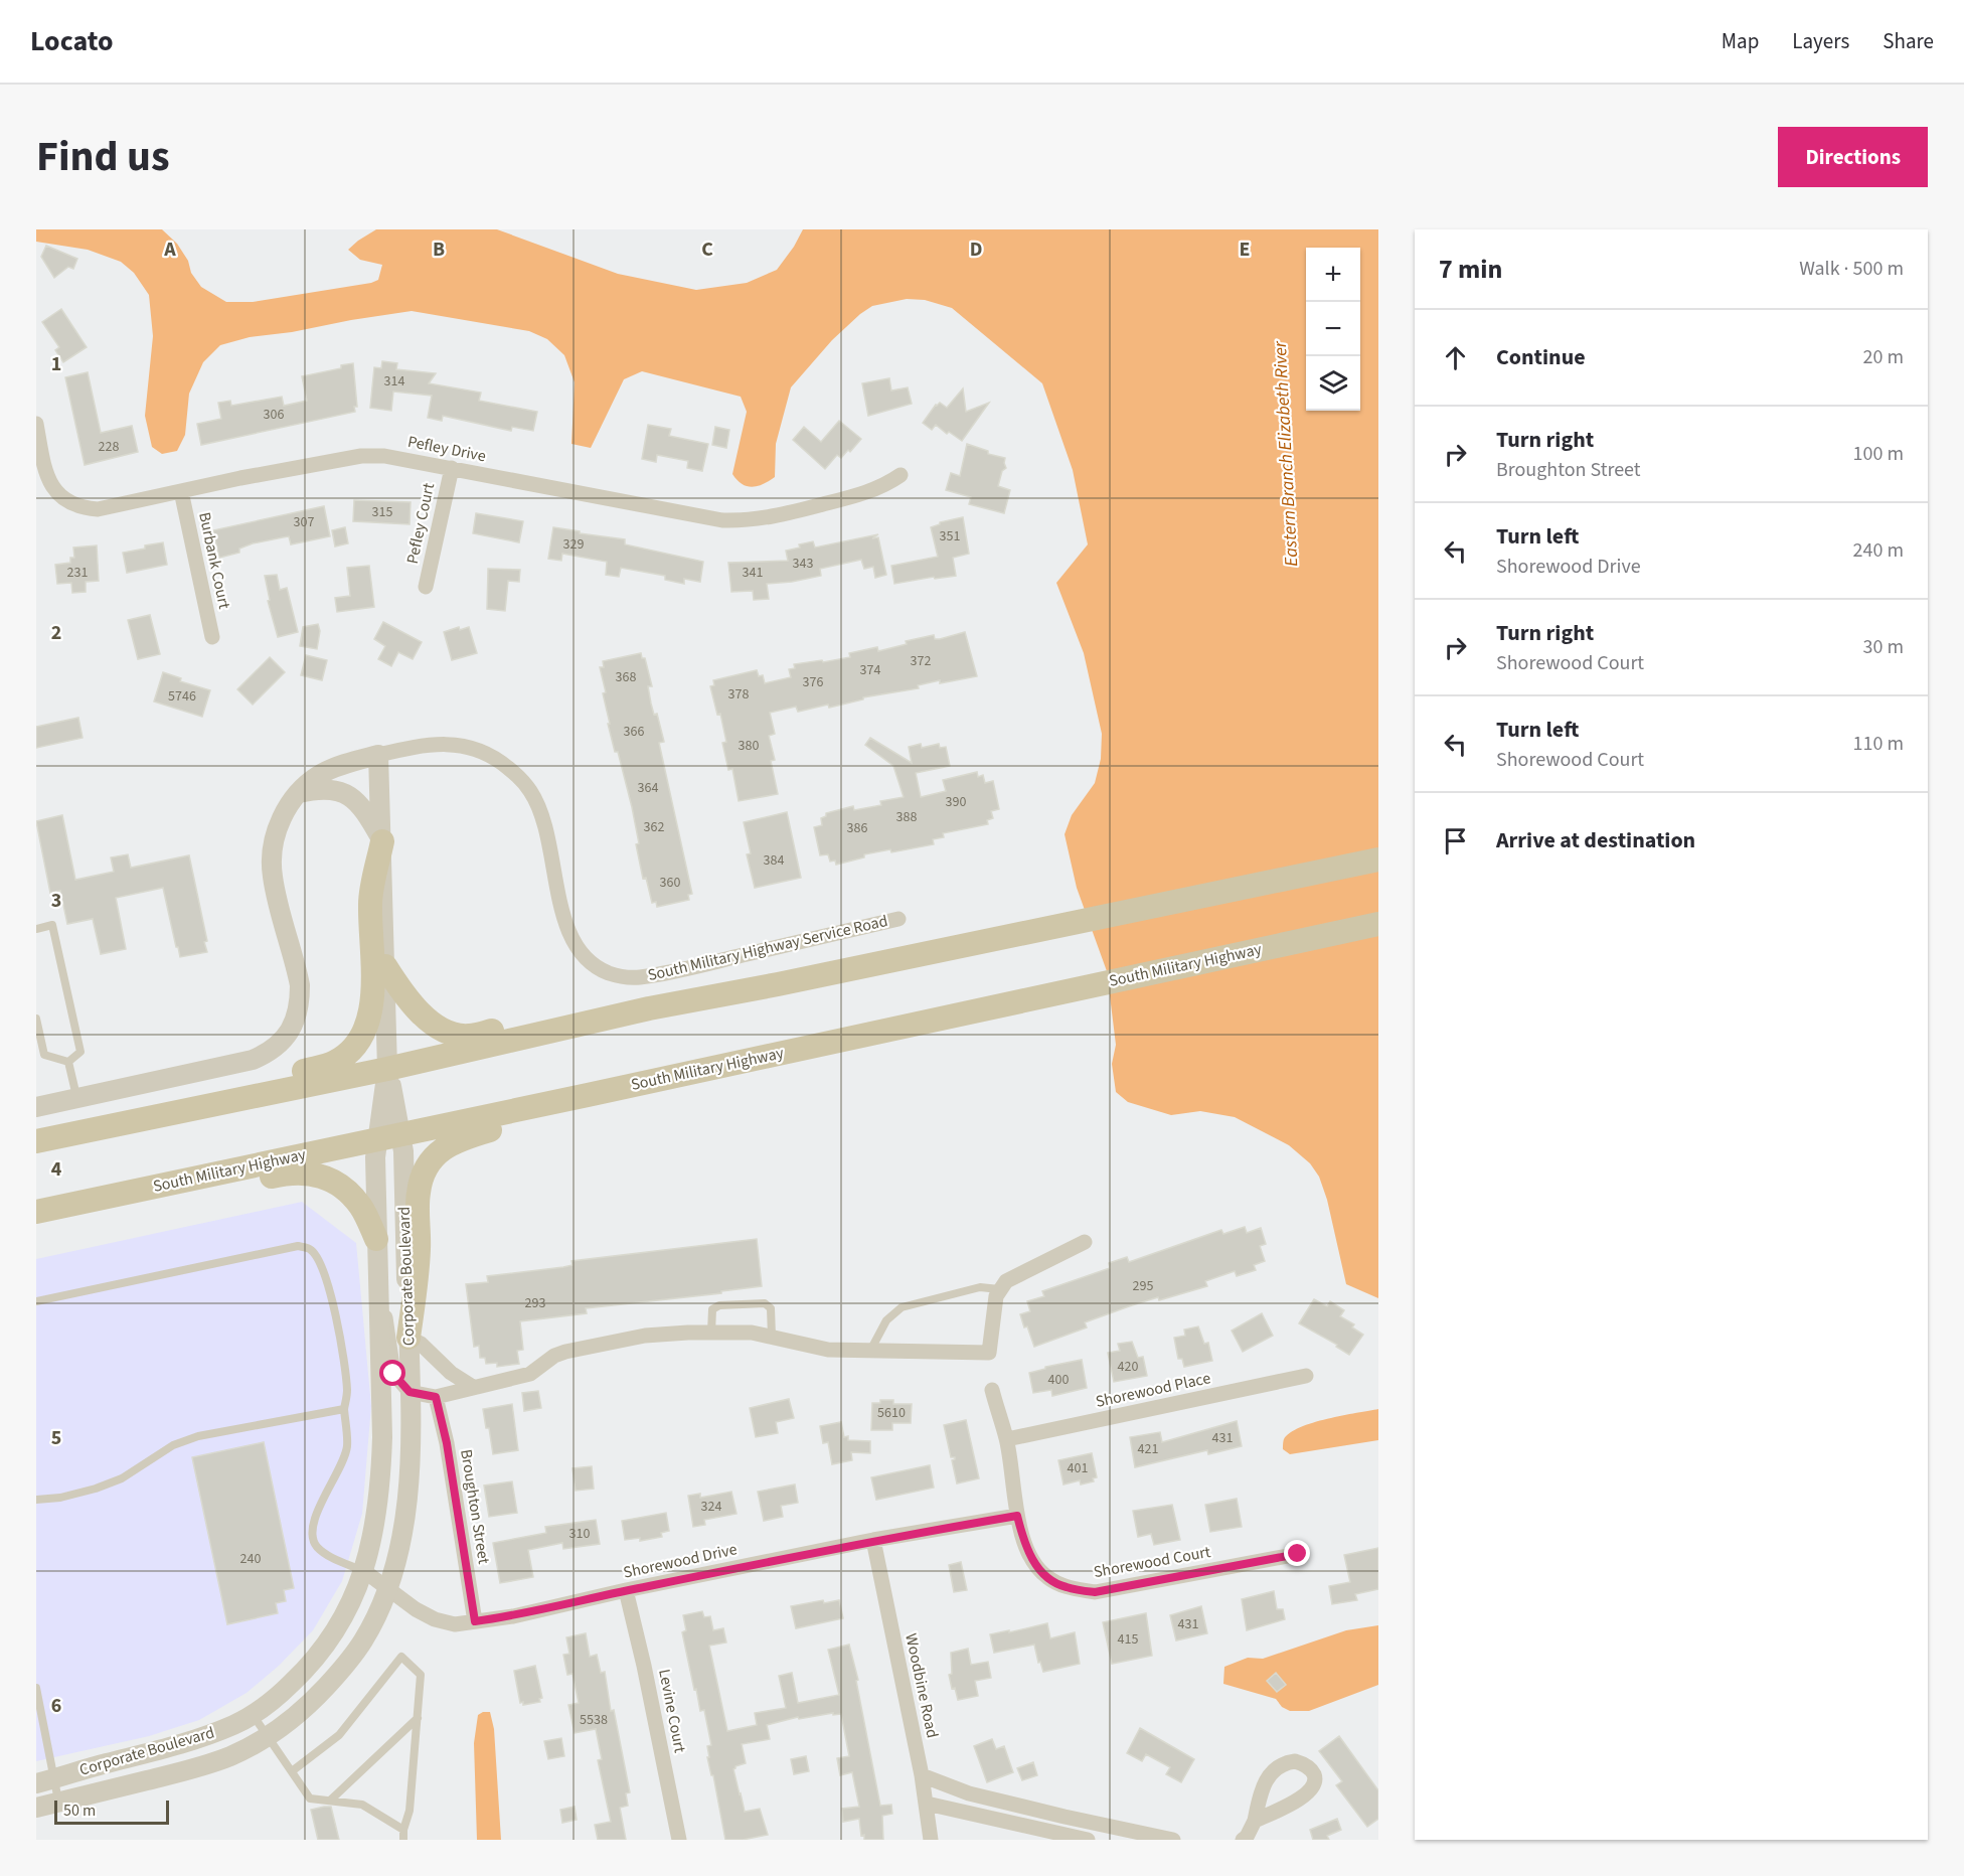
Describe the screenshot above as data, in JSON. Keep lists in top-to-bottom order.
{
  "streets": {
    "main road": ["South Military Highway"],
    "street": [
      "Pefley Drive",
      "Pefley Court",
      "Burbank Court",
      "South Military Highway Service Road",
      "Corporate Boulevard",
      "Shorewood Place",
      "Broughton Street",
      "Shorewood Drive",
      "Shorewood Court",
      "Woodbine Road",
      "Levine Court"
    ]
  },
  "crossings": [
    ["Pefley Drive", "Pefley Court"],
    ["Pefley Drive", "Burbank Court"],
    ["South Military Highway Service Road", "Corporate Boulevard"],
    ["South Military Highway", "Corporate Boulevard"],
    ["Corporate Boulevard", "Shorewood Drive"],
    ["Shorewood Place", "Shorewood Court"],
    ["Broughton Street", "Shorewood Drive"],
    ["Shorewood Drive", "Shorewood Court"],
    ["Shorewood Drive", "Woodbine Road"],
    ["Shorewood Drive", "Levine Court"]
  ],
  "water": ["Eastern Branch Elizabeth River"],
  "house_numbers": [
    "314",
    "306",
    "228",
    "315",
    "307",
    "351",
    "329",
    "343",
    "231",
    "341",
    "372",
    "374",
    "368",
    "376",
    "378",
    "5746",
    "366",
    "380",
    "364",
    "390",
    "388",
    "362",
    "386",
    "384",
    "360",
    "295",
    "293",
    "420",
    "400",
    "5610",
    "431",
    "421",
    "401",
    "324",
    "310",
    "240",
    "431",
    "415",
    "5538"
  ],
  "scale_bar": "50 m",
  "page": {
    "header": "Locato",
    "nav": ["Map", "Layers", "Share"],
    "title": "Find us",
    "buttons": "Directions",
    "heading": ["7 min", "Walk · 500 m"],
    "map_buttons": ["+", "−"],
    "list": [
      ["Continue", "20 m"],
      ["Turn right", "Broughton Street", "100 m"],
      ["Turn left", "Shorewood Drive", "240 m"],
      ["Turn right", "Shorewood Court", "30 m"],
      ["Turn left", "Shorewood Court", "110 m"],
      "Arrive at destination"
    ],
    "scale": "50 m"
  },
  "grid": {
    "columns": [
      "A",
      "B",
      "C",
      "D",
      "E"
    ],
    "rows": [
      "1",
      "2",
      "3",
      "4",
      "5",
      "6"
    ]
  }
}
